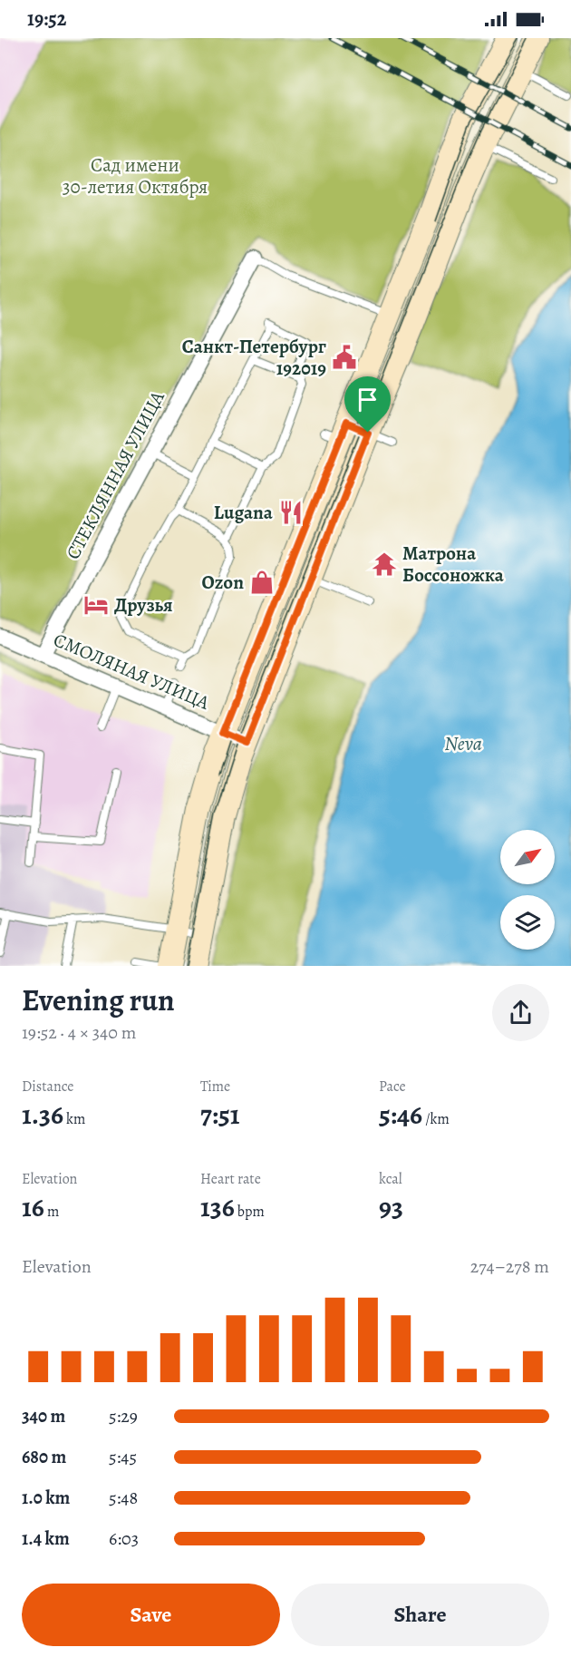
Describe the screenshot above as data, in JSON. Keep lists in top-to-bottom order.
{
  "streets": {
    "street": ["СТЕКЛЯННАЯ УЛИЦА", "СМОЛЯНАЯ УЛИЦА"]
  },
  "crossings": [
    ["СТЕКЛЯННАЯ УЛИЦА", "СМОЛЯНАЯ УЛИЦА"]
  ],
  "water": ["Neva"],
  "parks": ["Сад имени 30-летия Октября"],
  "places": {
    "public building": ["Санкт-Петербург 192019"],
    "restaurant": ["Lugana"],
    "temple": ["Матрона Боссоножка"],
    "shop": ["Ozon"],
    "hotel": ["Друзья"]
  },
  "north": "top right",
  "page": {
    "status": "19:52",
    "heading": ["Evening run", "19:52 · 4 × 340 m"],
    "stats": [
      ["Distance", "1.36 km"],
      ["Time", "7:51"],
      ["Pace", "5:46 /km"],
      ["Elevation", "16 m"],
      ["Heart rate", "136 bpm"],
      ["kcal", "93"]
    ],
    "chart": ["Elevation", "274–278 m"],
    "list": [
      {
        "name": "340 m",
        "note": "5:29"
      },
      {
        "name": "680 m",
        "note": "5:45"
      },
      {
        "name": "1.0 km",
        "note": "5:48"
      },
      {
        "name": "1.4 km",
        "note": "6:03"
      }
    ],
    "buttons": ["Save", "Share"]
  }
}
